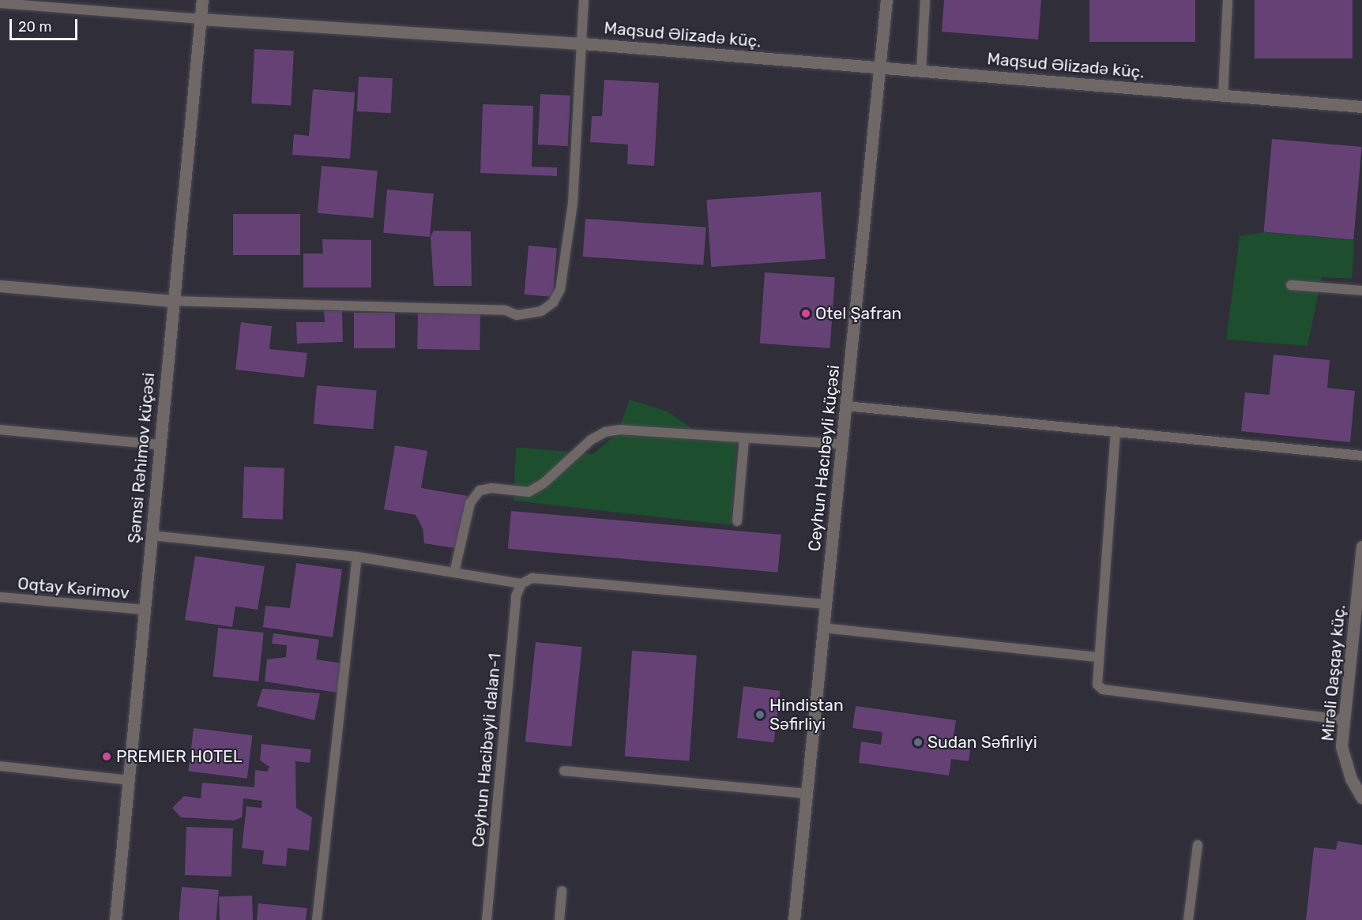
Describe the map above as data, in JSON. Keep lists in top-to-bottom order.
{
  "streets": {
    "street": [
      "Maqsud Əlizadə küç.",
      "Şəmsi Rəhimov küçəsi",
      "Ceyhun Hacıbəyli küçəsi",
      "Mirəli Qaşqay küç."
    ],
    "lane": ["Oqtay Kərimov", "Ceyhun Hacibəyli dalan-1"]
  },
  "crossings": [
    ["Maqsud Əlizadə küç.", "Şəmsi Rəhimov küçəsi"],
    ["Maqsud Əlizadə küç.", "Ceyhun Hacıbəyli küçəsi"],
    ["Şəmsi Rəhimov küçəsi", "Oqtay Kərimov"]
  ],
  "places": [
    "Otel Şafran",
    "Hindistan Səfirliyi",
    "Sudan Səfirliyi",
    "PREMIER HOTEL"
  ],
  "scale_bar": "20 m"
}
